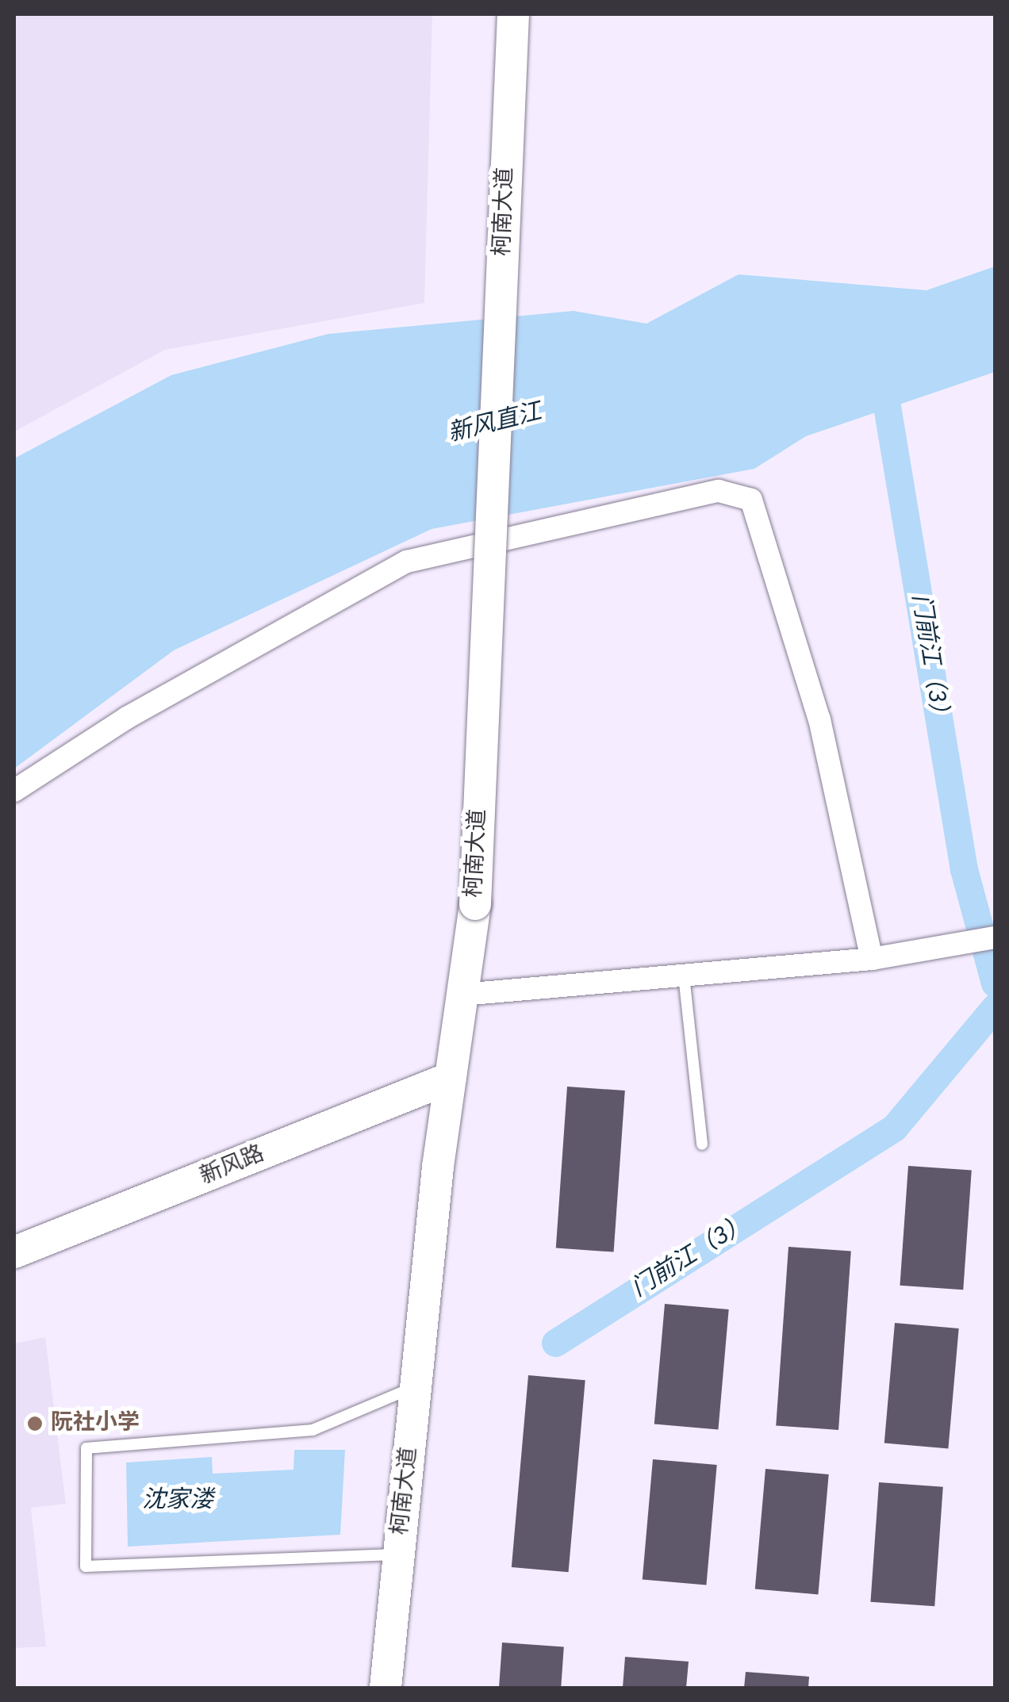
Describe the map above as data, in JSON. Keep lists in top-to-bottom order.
{
  "streets": {
    "main road": ["柯南大道", "新风路"]
  },
  "crossings": [
    ["柯南大道", "新风路"]
  ],
  "water": ["新风直江", "门前江（3）", "沈家溇"],
  "places": ["阮社小学"]
}
